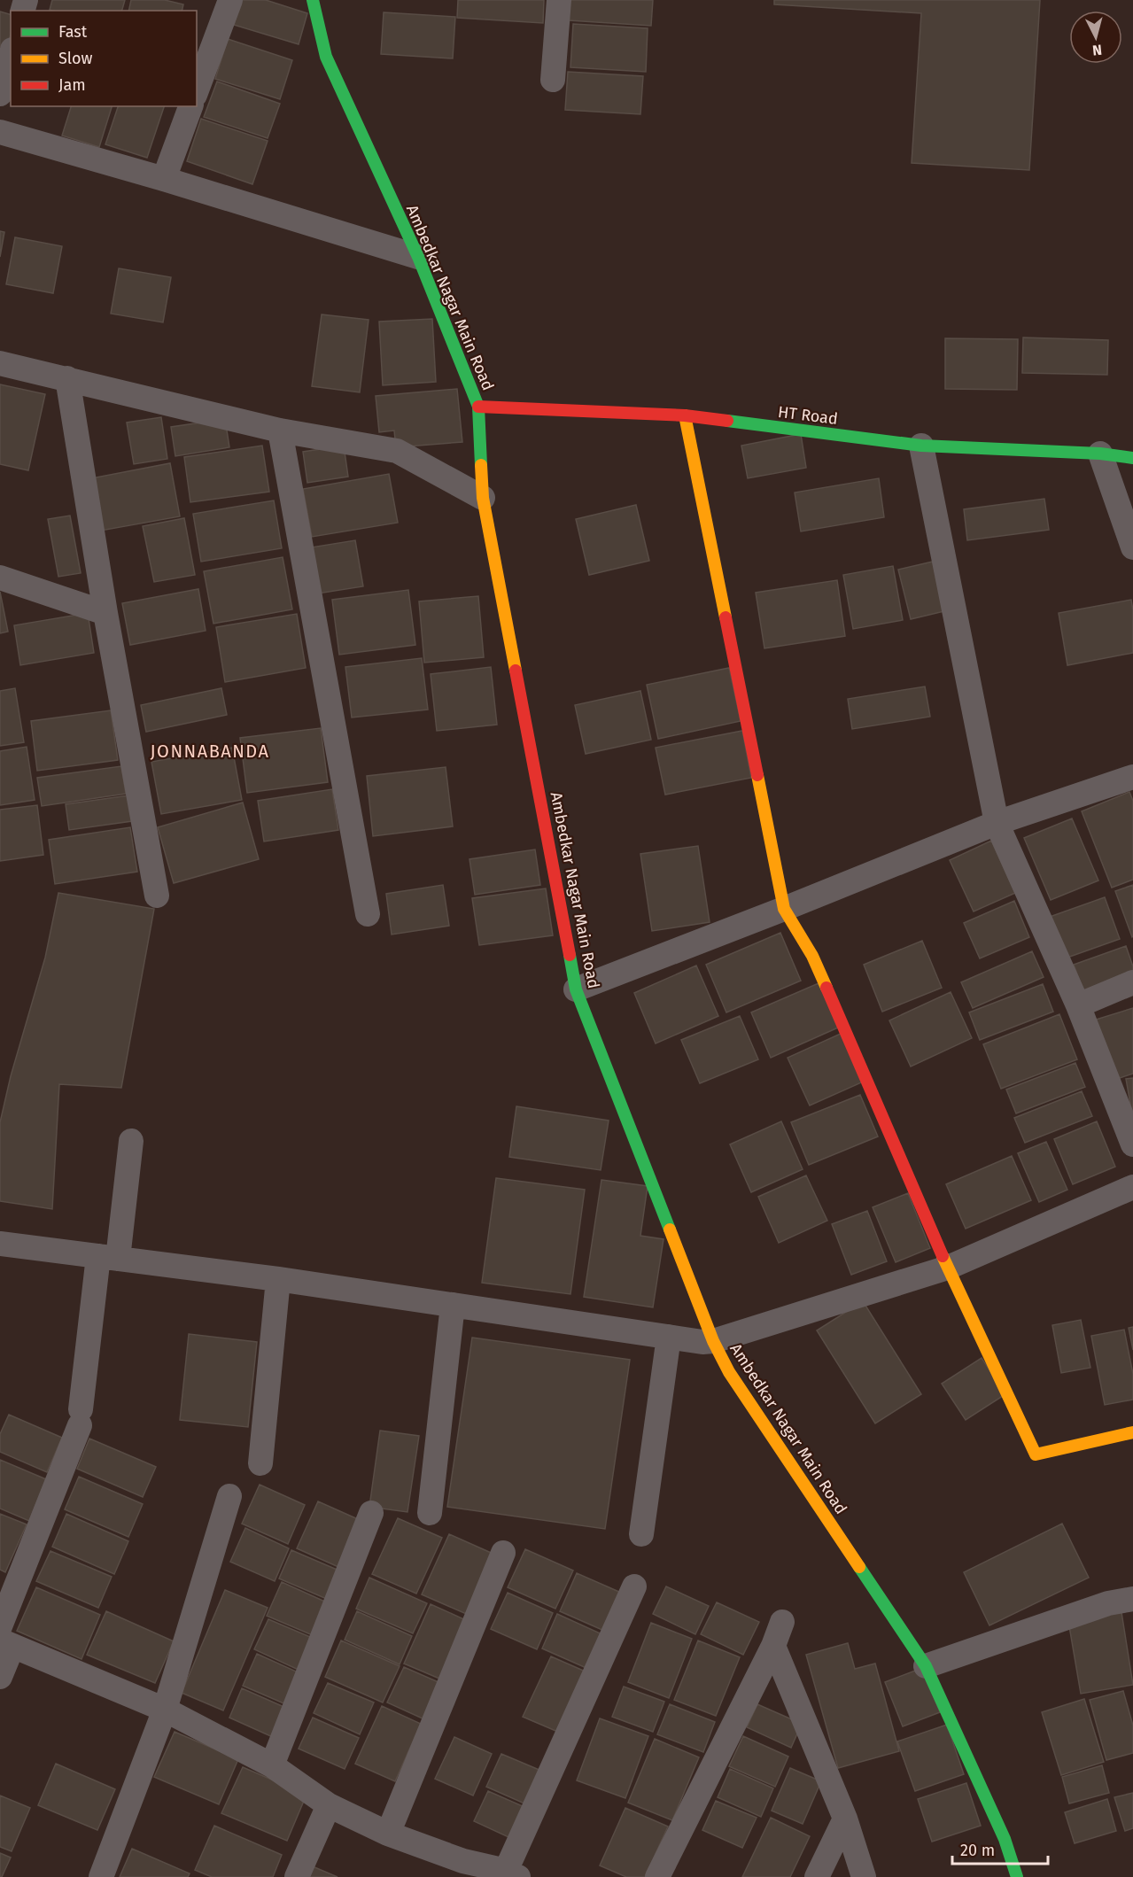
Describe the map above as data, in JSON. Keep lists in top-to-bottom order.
{
  "streets": {
    "street": ["Ambedkar Nagar Main Road", "HT Road"]
  },
  "crossings": [
    ["Ambedkar Nagar Main Road", "HT Road"]
  ],
  "districts": ["JONNABANDA"],
  "legend": ["Fast", "Slow", "Jam"],
  "scale_bar": "20 m",
  "north": "bottom"
}
